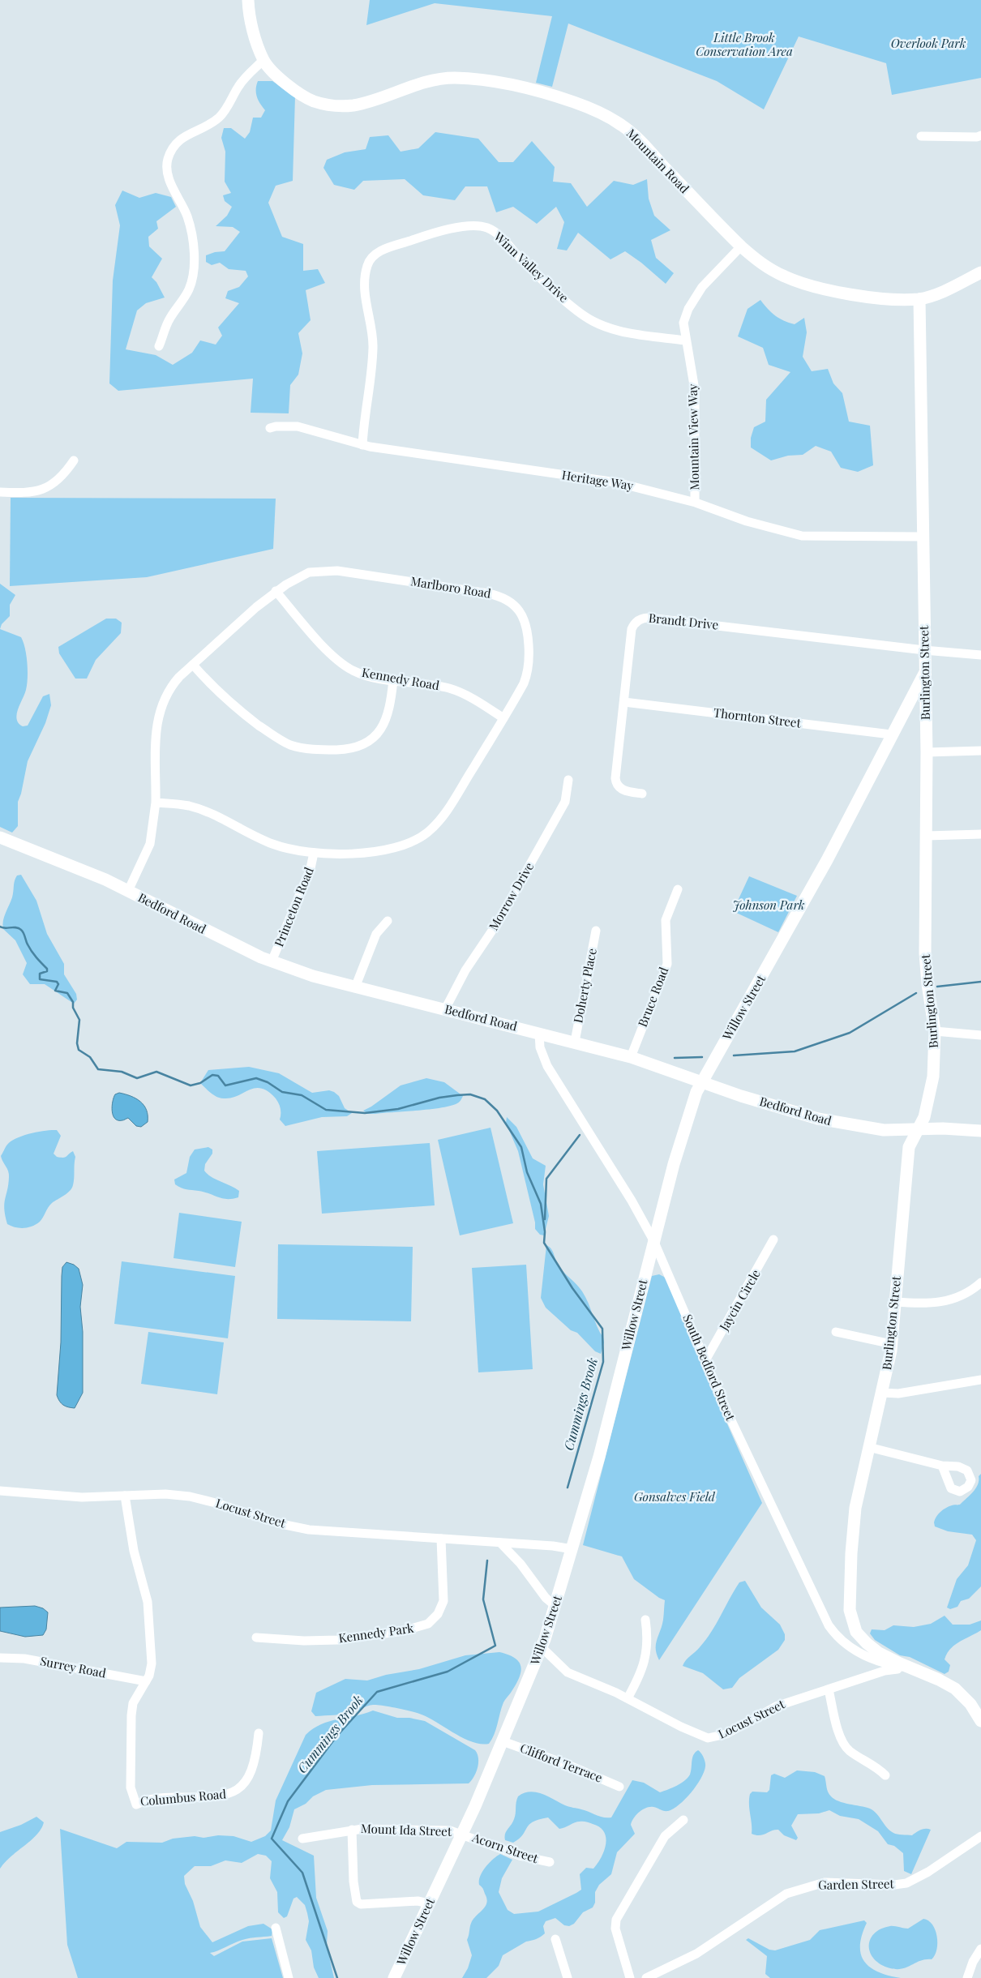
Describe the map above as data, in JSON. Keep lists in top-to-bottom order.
{
  "streets": {
    "street": [
      "Mountain Road",
      "Winn Valley Drive",
      "Mountain View Way",
      "Heritage Way",
      "Marlboro Road",
      "Brandt Drive",
      "Burlington Street",
      "Kennedy Road",
      "Thornton Street",
      "Morrow Drive",
      "Princeton Road",
      "Bedford Road",
      "Doherty Place",
      "Bruce Road",
      "Willow Street",
      "Jaycin Circle",
      "South Bedford Street",
      "Locust Street",
      "Kennedy Park",
      "Surrey Road",
      "Clifford Terrace",
      "Columbus Road",
      "Mount Ida Street",
      "Acorn Street",
      "Garden Street"
    ]
  },
  "crossings": [
    ["Mountain Road", "Mountain View Way"],
    ["Mountain Road", "Burlington Street"],
    ["Winn Valley Drive", "Mountain View Way"],
    ["Winn Valley Drive", "Heritage Way"],
    ["Mountain View Way", "Heritage Way"],
    ["Heritage Way", "Burlington Street"],
    ["Marlboro Road", "Kennedy Road"],
    ["Marlboro Road", "Princeton Road"],
    ["Marlboro Road", "Bedford Road"],
    ["Brandt Drive", "Burlington Street"],
    ["Brandt Drive", "Thornton Street"],
    ["Burlington Street", "Bedford Road"],
    ["Burlington Street", "Willow Street"],
    ["Burlington Street", "South Bedford Street"],
    ["Burlington Street", "Locust Street"],
    ["Thornton Street", "Willow Street"],
    ["Morrow Drive", "Bedford Road"],
    ["Princeton Road", "Bedford Road"],
    ["Bedford Road", "Doherty Place"],
    ["Bedford Road", "Bruce Road"],
    ["Bedford Road", "Willow Street"],
    ["Bedford Road", "South Bedford Street"],
    ["Willow Street", "South Bedford Street"],
    ["Willow Street", "Locust Street"],
    ["Willow Street", "Clifford Terrace"],
    ["Willow Street", "Mount Ida Street"],
    ["Willow Street", "Acorn Street"],
    ["Jaycin Circle", "South Bedford Street"],
    ["South Bedford Street", "Locust Street"],
    ["Locust Street", "Kennedy Park"],
    ["Locust Street", "Columbus Road"],
    ["Surrey Road", "Columbus Road"],
    ["Mount Ida Street", "Acorn Street"]
  ],
  "water": ["Cummings Brook"],
  "parks": [
    "Little Brook Conservation Area",
    "Overlook Park",
    "Johnson Park",
    "Gonsalves Field"
  ]
}
